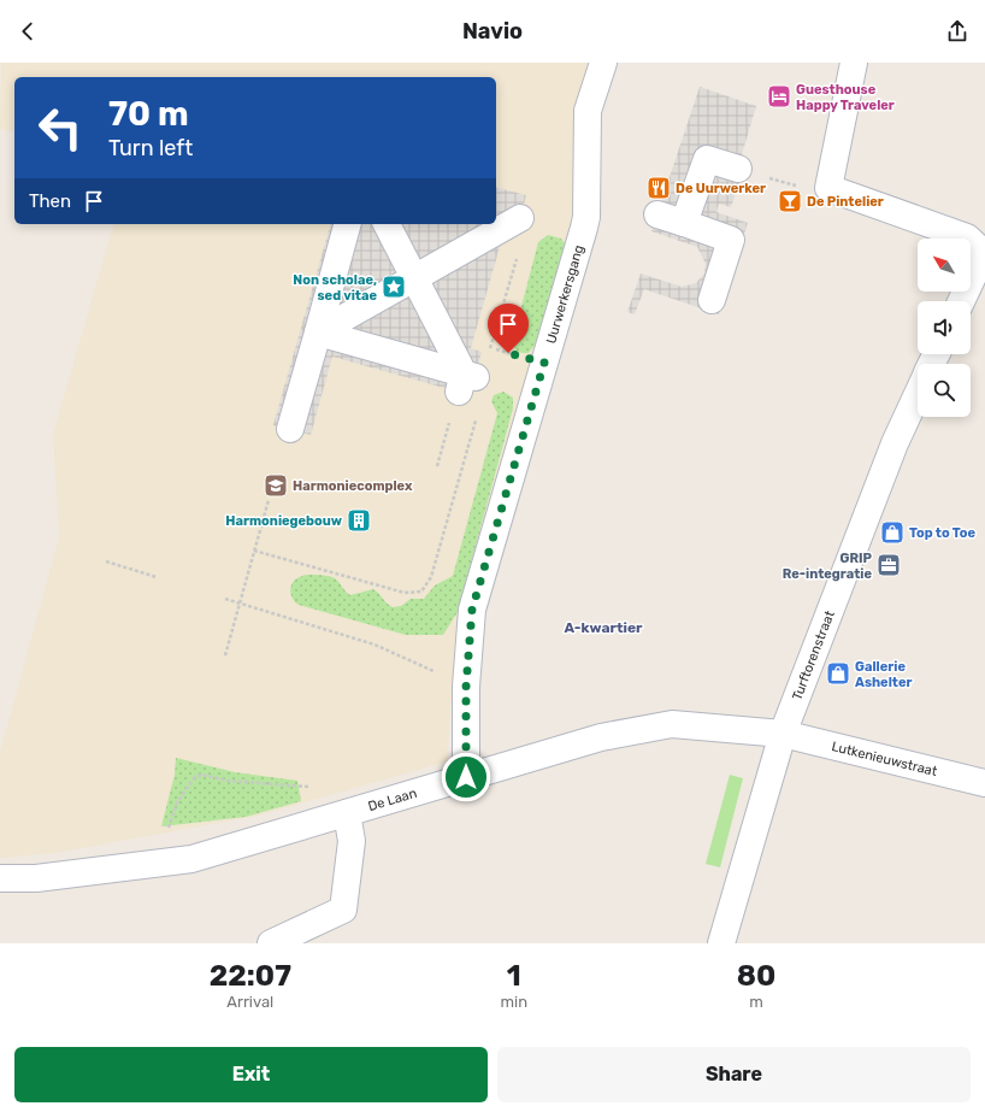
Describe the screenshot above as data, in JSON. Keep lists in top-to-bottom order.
{
  "streets": {
    "street": [
      "Uurwerkersgang",
      "Turftorenstraat",
      "Lutkenieuwstraat",
      "De Laan"
    ]
  },
  "crossings": [
    ["Uurwerkersgang", "De Laan"],
    ["Turftorenstraat", "Lutkenieuwstraat"],
    ["Turftorenstraat", "De Laan"],
    ["Lutkenieuwstraat", "De Laan"]
  ],
  "districts": ["A-kwartier"],
  "places": {
    "hotel": ["Guesthouse Happy Traveler"],
    "restaurant": ["De Uurwerker"],
    "bar": ["De Pintelier"],
    "place": ["Non scholae, sed vitae"],
    "school or university": ["Harmoniecomplex"],
    "building": ["Harmoniegebouw"],
    "shop": ["Top to Toe", "Gallerie Ashelter"],
    "office": ["GRIP Re-integratie"]
  },
  "north": "top left",
  "page": {
    "header": "Navio",
    "turn": ["70 m", "Turn left"],
    "then": "Then",
    "eta": [
      "22:07",
      "Arrival",
      "1",
      "min",
      "80",
      "m"
    ],
    "buttons": ["Exit", "Share"]
  }
}
